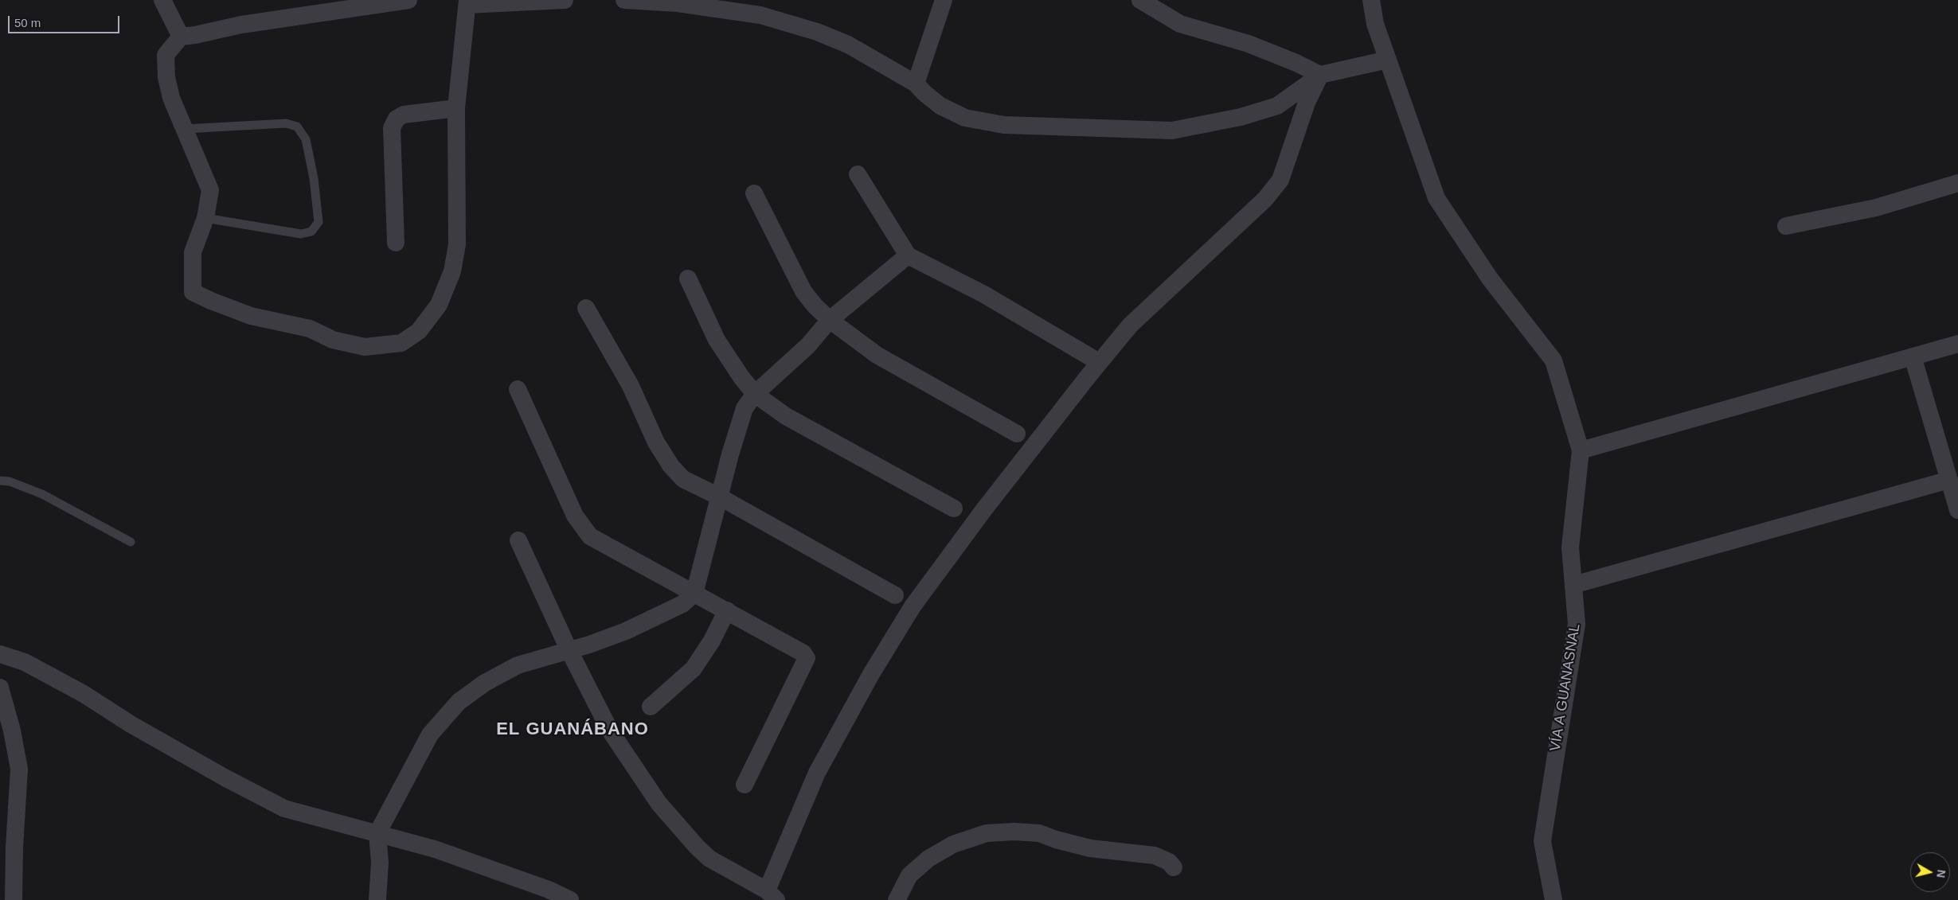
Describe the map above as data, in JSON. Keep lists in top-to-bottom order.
{
  "streets": {
    "street": ["VÍA A GUANASNAL"]
  },
  "districts": ["EL GUANÁBANO"],
  "scale_bar": "50 m",
  "north": "right"
}
